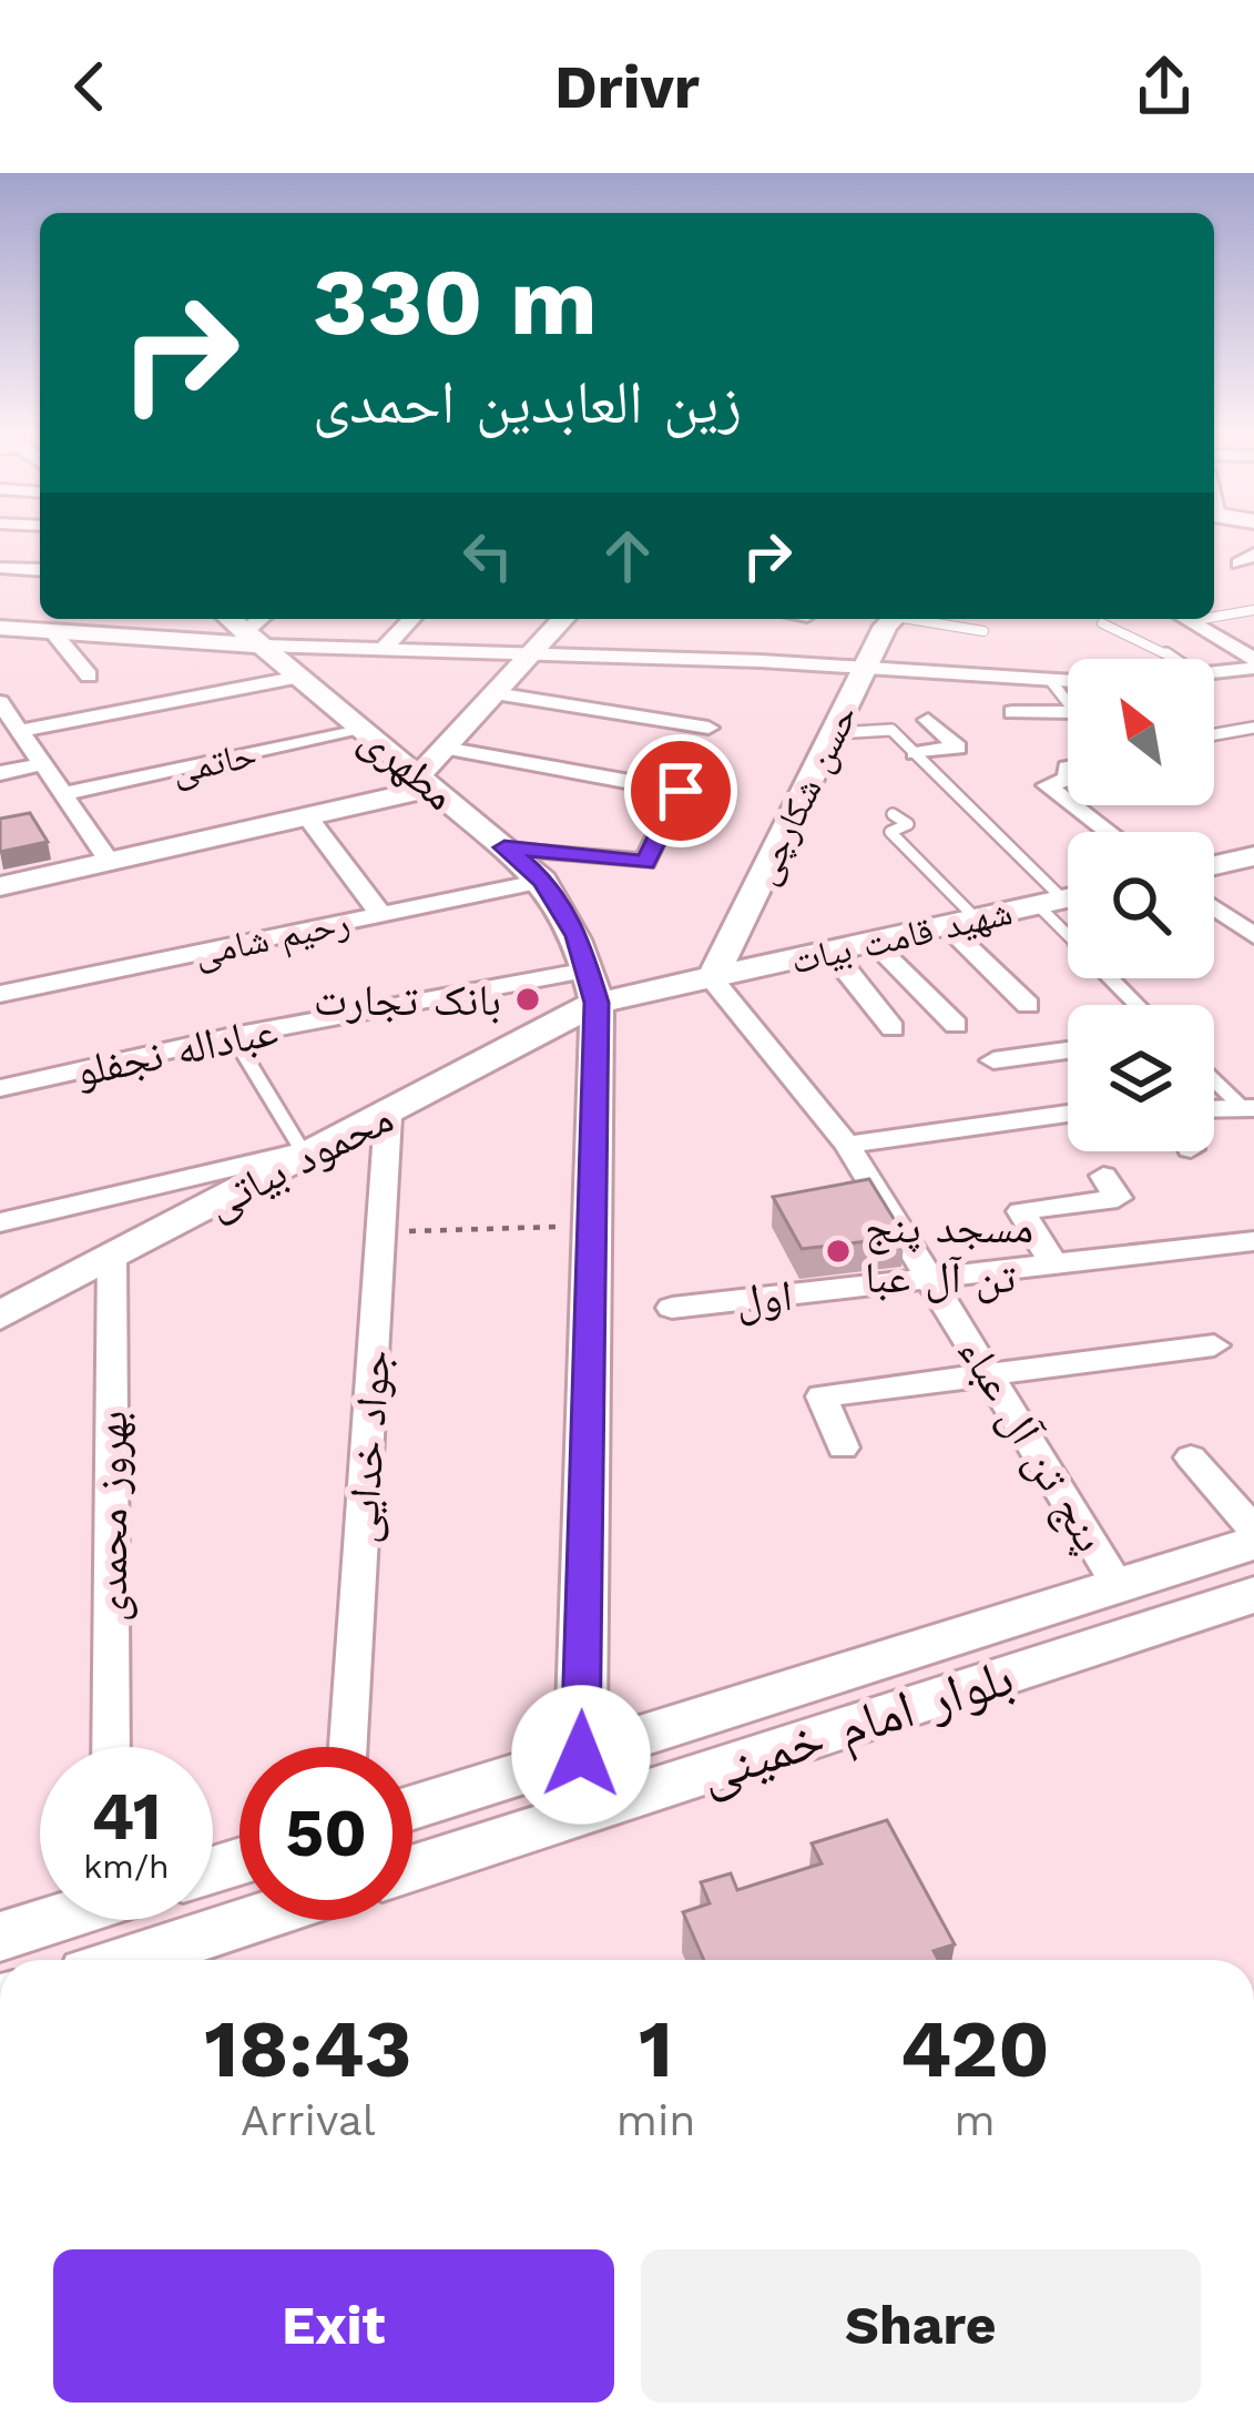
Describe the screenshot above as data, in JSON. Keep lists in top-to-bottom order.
{
  "streets": {
    "main road": [
      "مطهری",
      "حسن شکارچی",
      "شهید قامت بیات",
      "محمود بیاتی",
      "بلوار امام خمینی"
    ],
    "street": [
      "حاتمی",
      "رحیم شامی",
      "عباداله نجفلو",
      "اول",
      "پنج تن آل عباء",
      "جواد خدایی",
      "بهروز محمدی"
    ]
  },
  "crossings": [
    ["حاتمی", "مطهری"],
    ["مطهری", "شهید قامت بیات"],
    ["مطهری", "رحیم شامی"],
    ["مطهری", "عباداله نجفلو"],
    ["مطهری", "محمود بیاتی"],
    ["مطهری", "بلوار امام خمینی"],
    ["حسن شکارچی", "شهید قامت بیات"],
    ["حسن شکارچی", "پنج تن آل عباء"],
    ["شهید قامت بیات", "عباداله نجفلو"],
    ["شهید قامت بیات", "محمود بیاتی"],
    ["شهید قامت بیات", "پنج تن آل عباء"],
    ["عباداله نجفلو", "محمود بیاتی"],
    ["محمود بیاتی", "جواد خدایی"],
    ["محمود بیاتی", "بهروز محمدی"],
    ["اول", "پنج تن آل عباء"],
    ["پنج تن آل عباء", "بلوار امام خمینی"]
  ],
  "places": ["بانک تجارت", "مسجد پنج تن آل عبا"],
  "north": "top left",
  "page": {
    "header": "Drivr",
    "turn": ["330 m", "زین العابدین احمدی"],
    "speed": "41 km/h",
    "limit": "50",
    "eta": [
      "18:43",
      "Arrival",
      "1",
      "min",
      "420",
      "m"
    ],
    "buttons": ["Exit", "Share"]
  }
}
